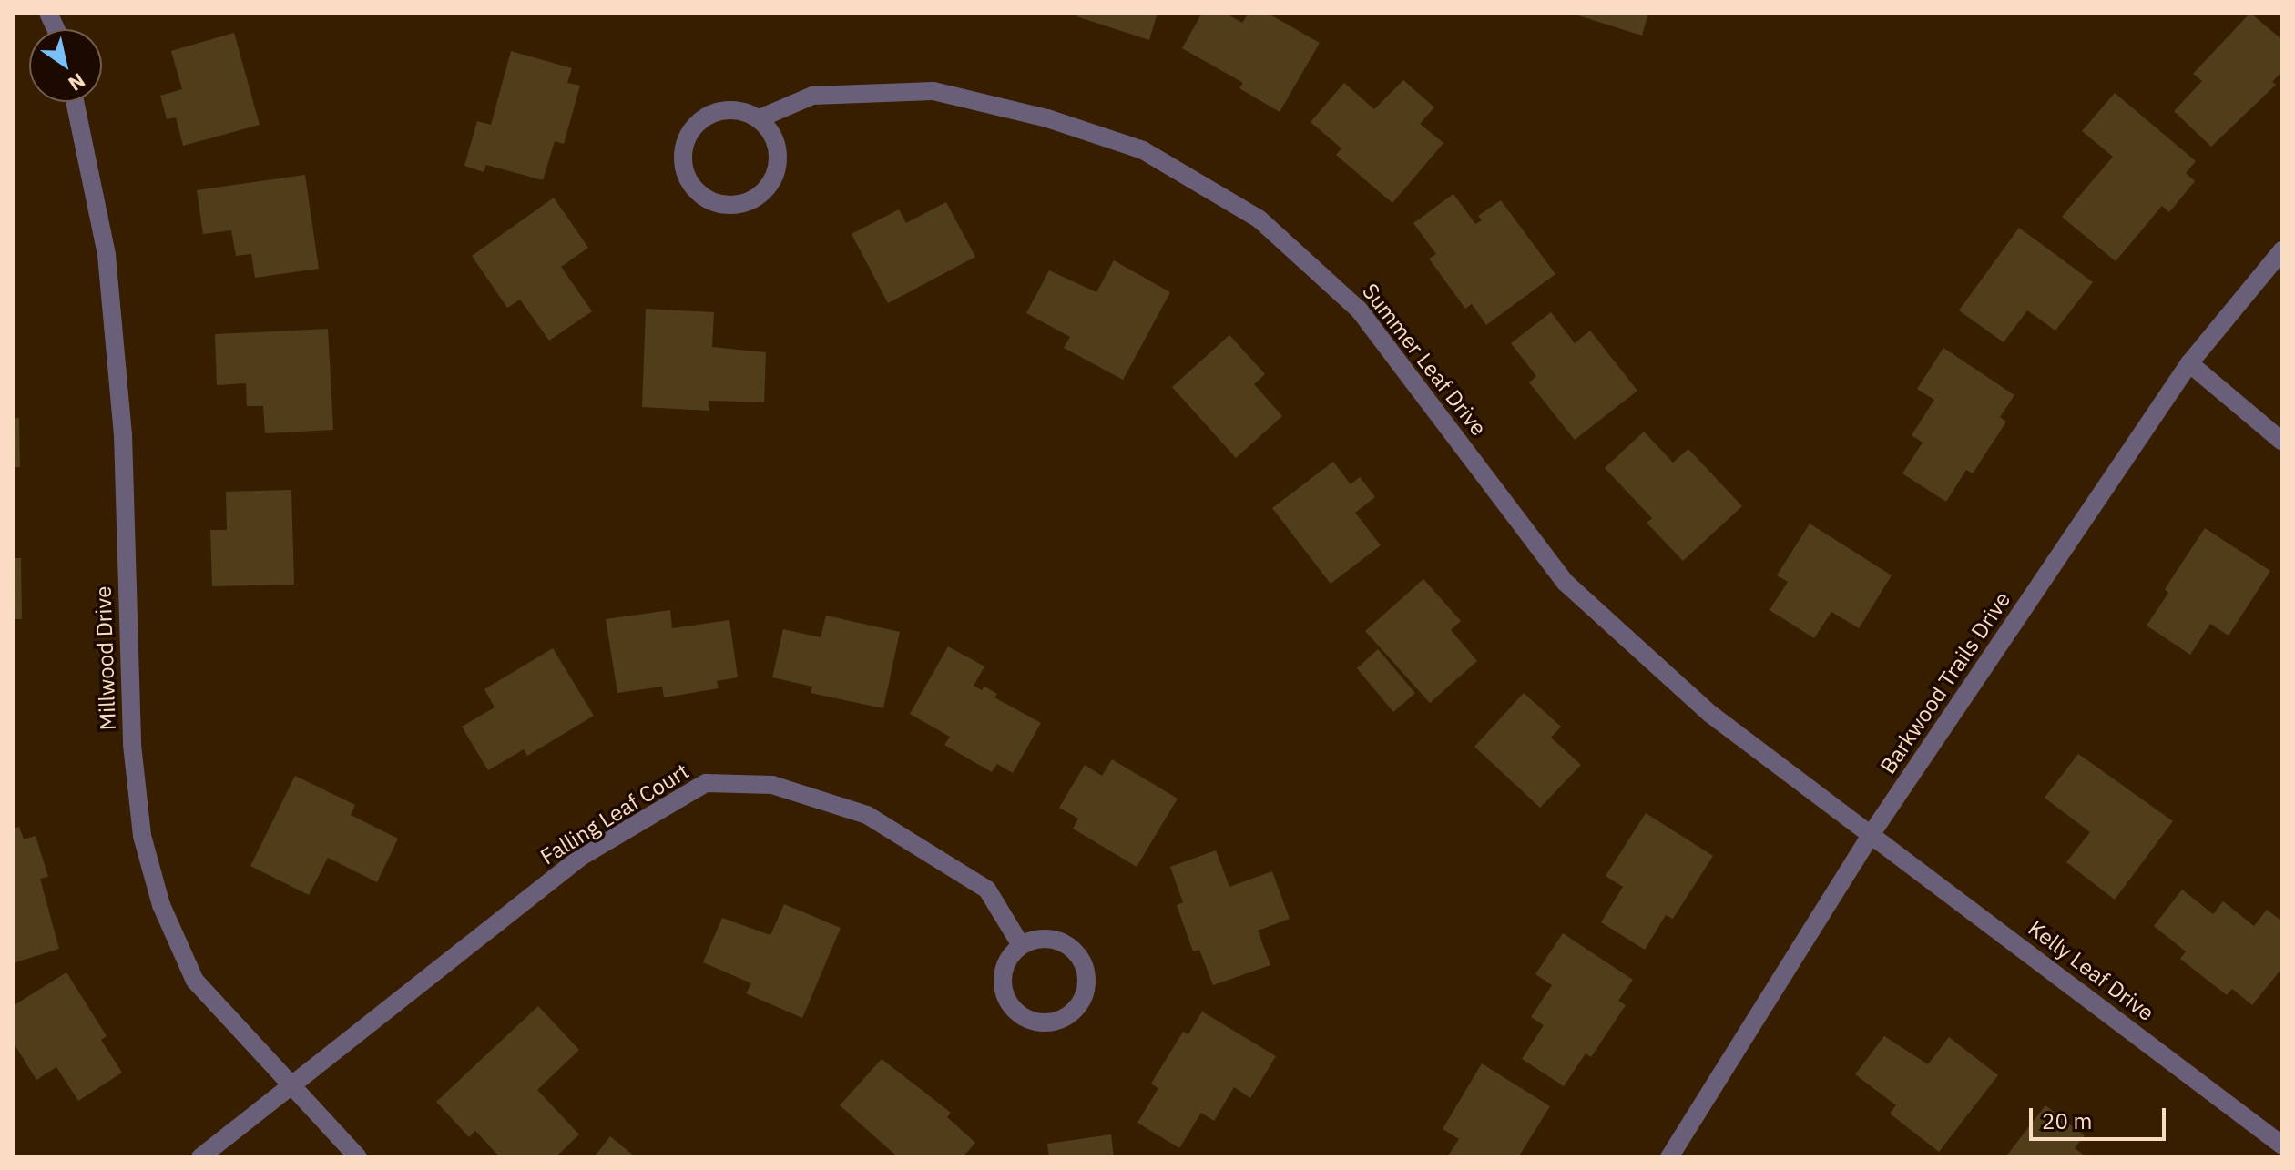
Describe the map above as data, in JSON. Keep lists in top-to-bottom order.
{
  "streets": {
    "street": [
      "Summer Leaf Drive",
      "Millwood Drive",
      "Barkwood Trails Drive",
      "Falling Leaf Court",
      "Kelly Leaf Drive"
    ]
  },
  "crossings": [
    ["Summer Leaf Drive", "Barkwood Trails Drive"],
    ["Summer Leaf Drive", "Kelly Leaf Drive"],
    ["Millwood Drive", "Falling Leaf Court"],
    ["Barkwood Trails Drive", "Kelly Leaf Drive"]
  ],
  "scale_bar": "20 m",
  "north": "bottom right"
}
